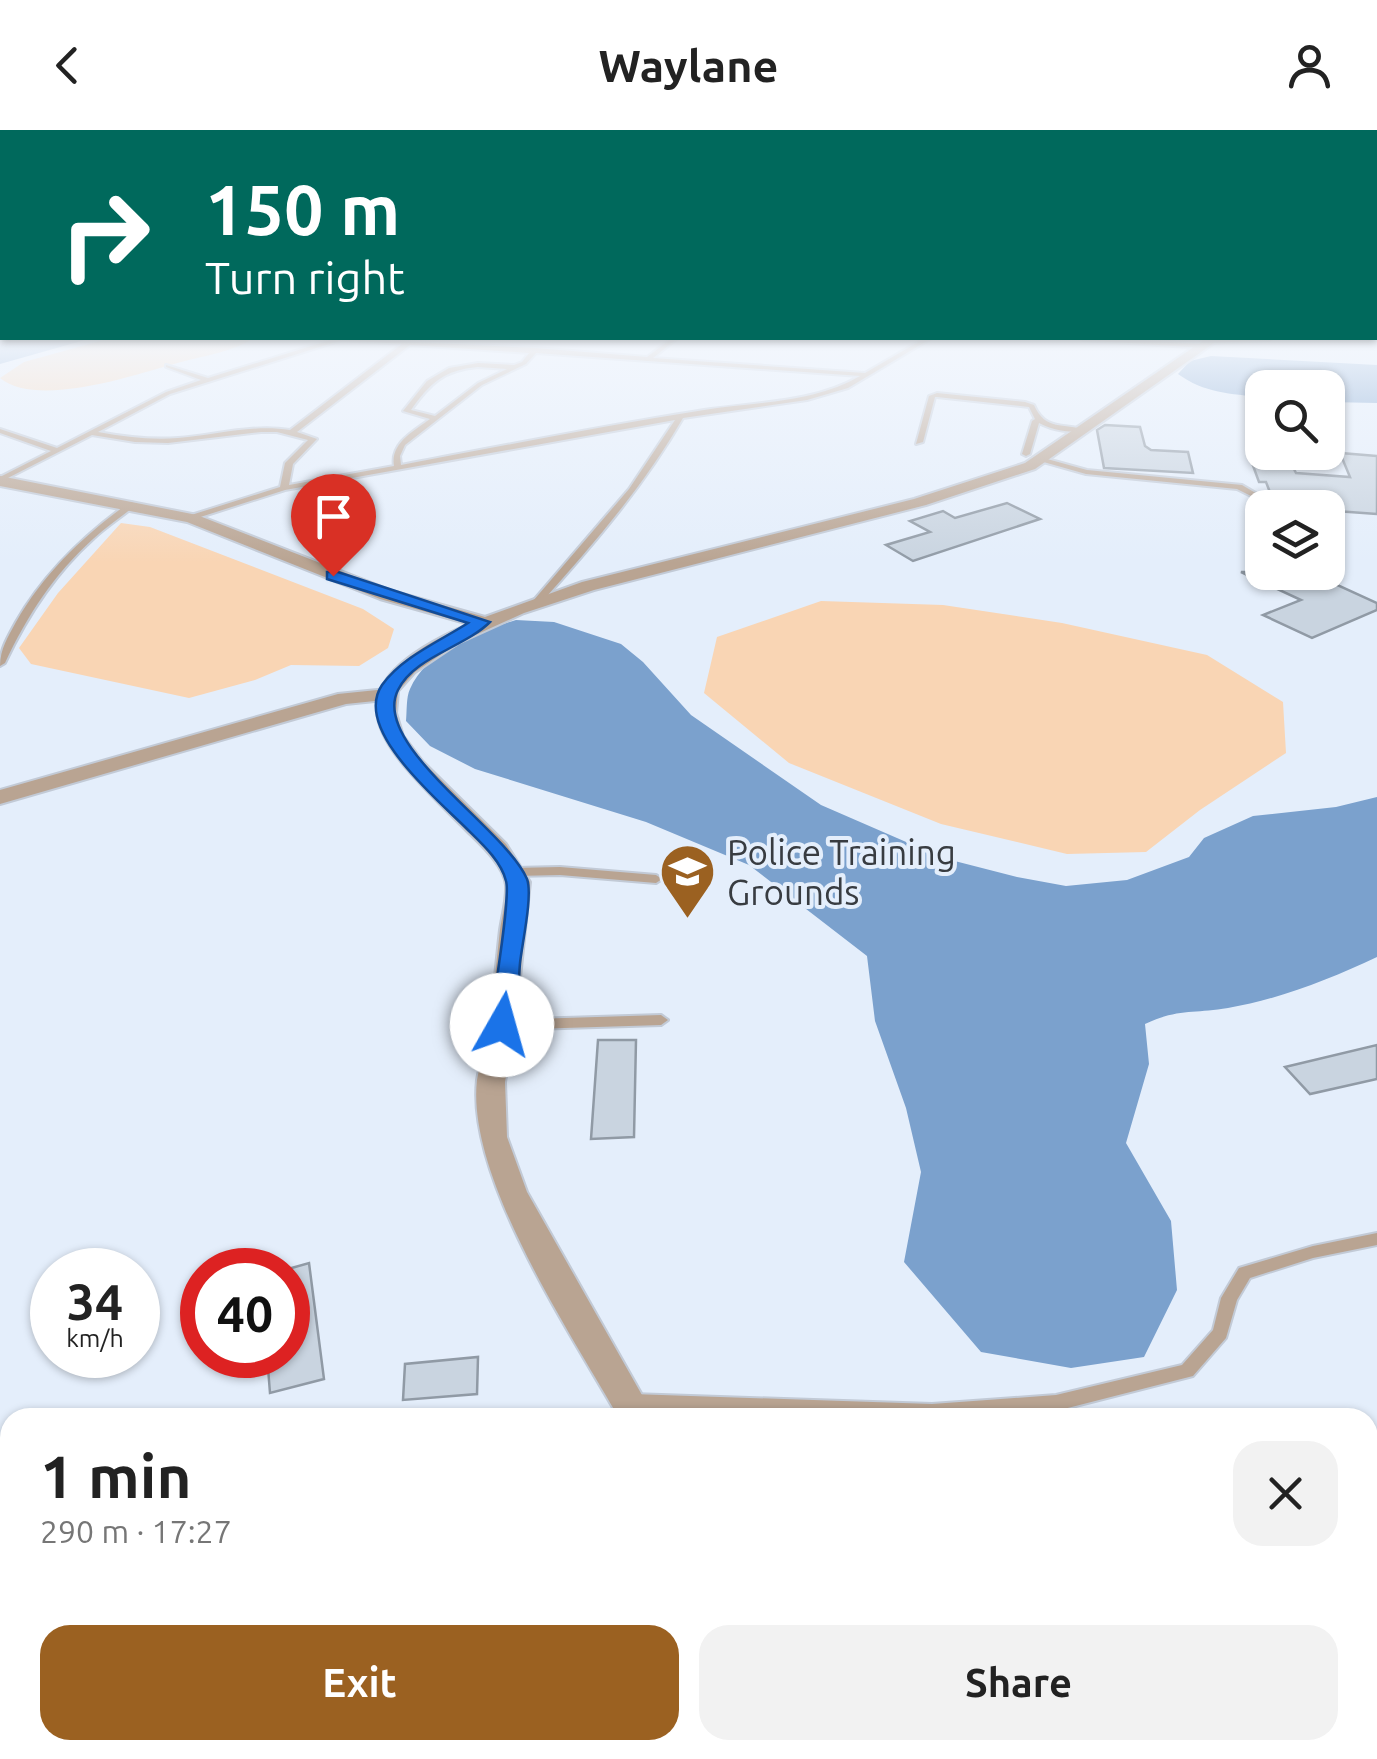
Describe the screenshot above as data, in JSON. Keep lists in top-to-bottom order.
{
  "places": {
    "school or university": ["Police Training Grounds"]
  },
  "page": {
    "header": "Waylane",
    "turn": ["150 m", "Turn right"],
    "speed": "34 km/h",
    "limit": "40",
    "heading": ["1 min", "290 m · 17:27"],
    "buttons": ["Exit", "Share"]
  }
}
